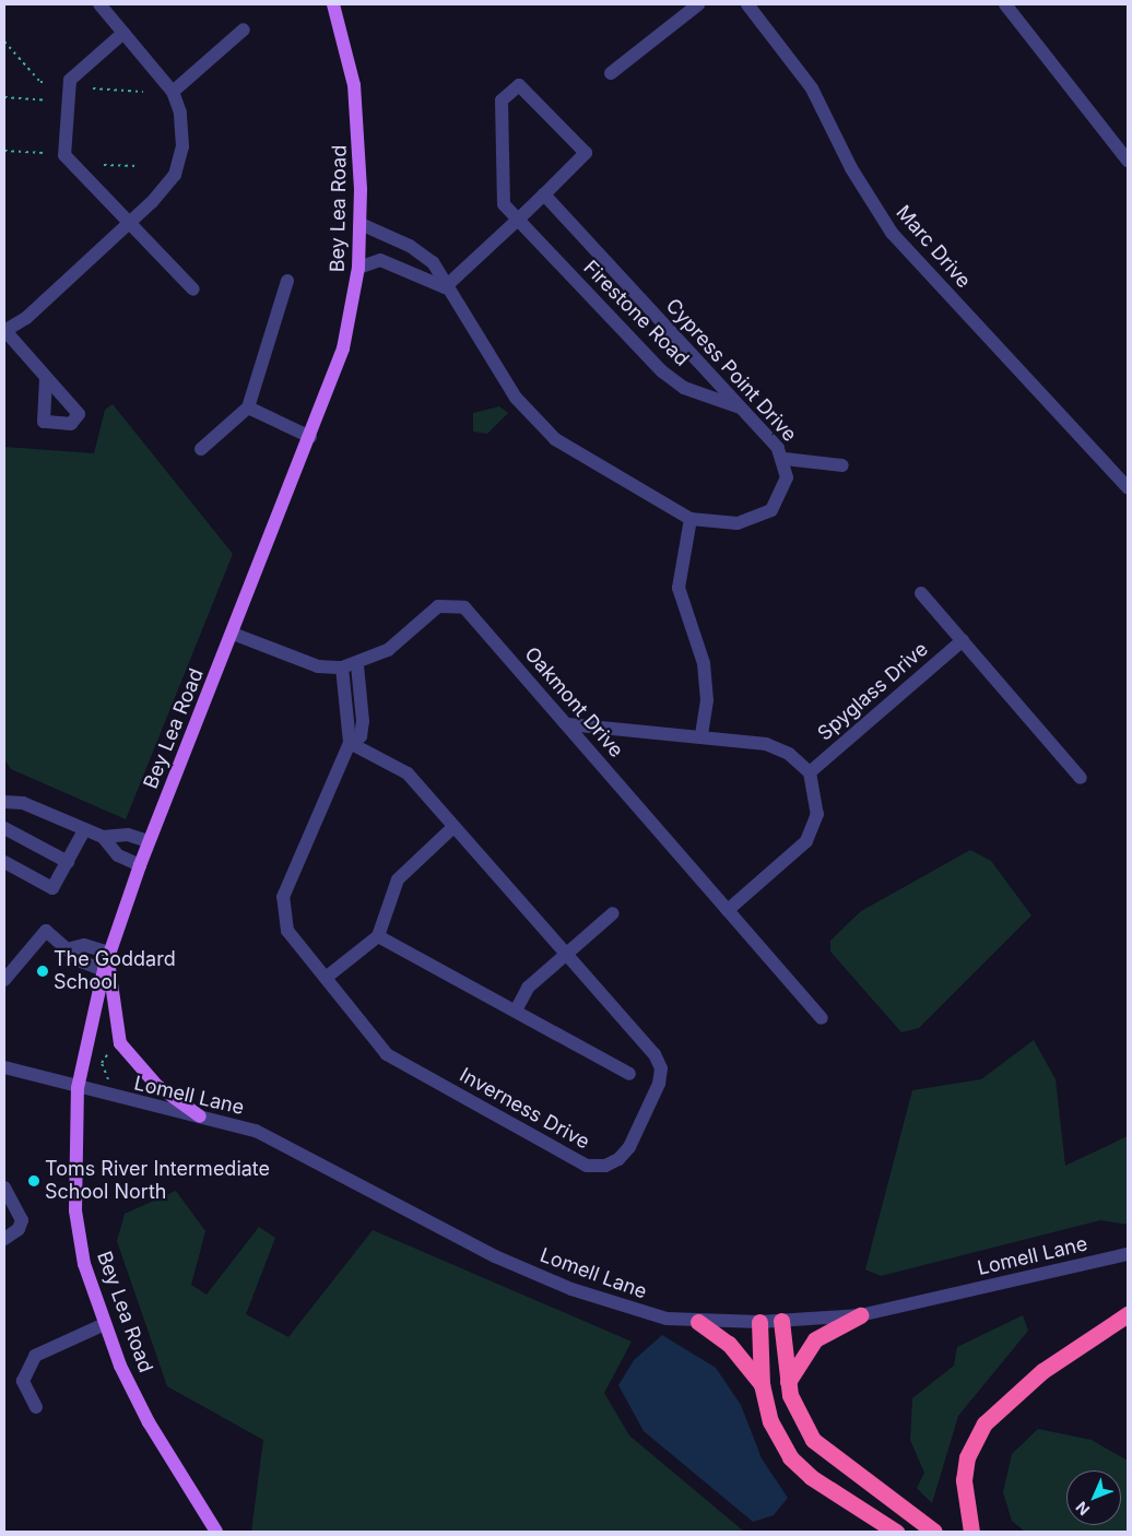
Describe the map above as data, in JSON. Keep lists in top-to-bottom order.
{
  "streets": {
    "main road": ["Bey Lea Road"],
    "street": [
      "Marc Drive",
      "Firestone Road",
      "Cypress Point Drive",
      "Spyglass Drive",
      "Oakmont Drive",
      "Lomell Lane",
      "Inverness Drive"
    ]
  },
  "crossings": [
    ["Bey Lea Road", "Oakmont Drive"],
    ["Bey Lea Road", "Lomell Lane"],
    ["Firestone Road", "Cypress Point Drive"],
    ["Oakmont Drive", "Inverness Drive"]
  ],
  "places": ["The Goddard School", "Toms River Intermediate School North"],
  "north": "bottom left"
}
